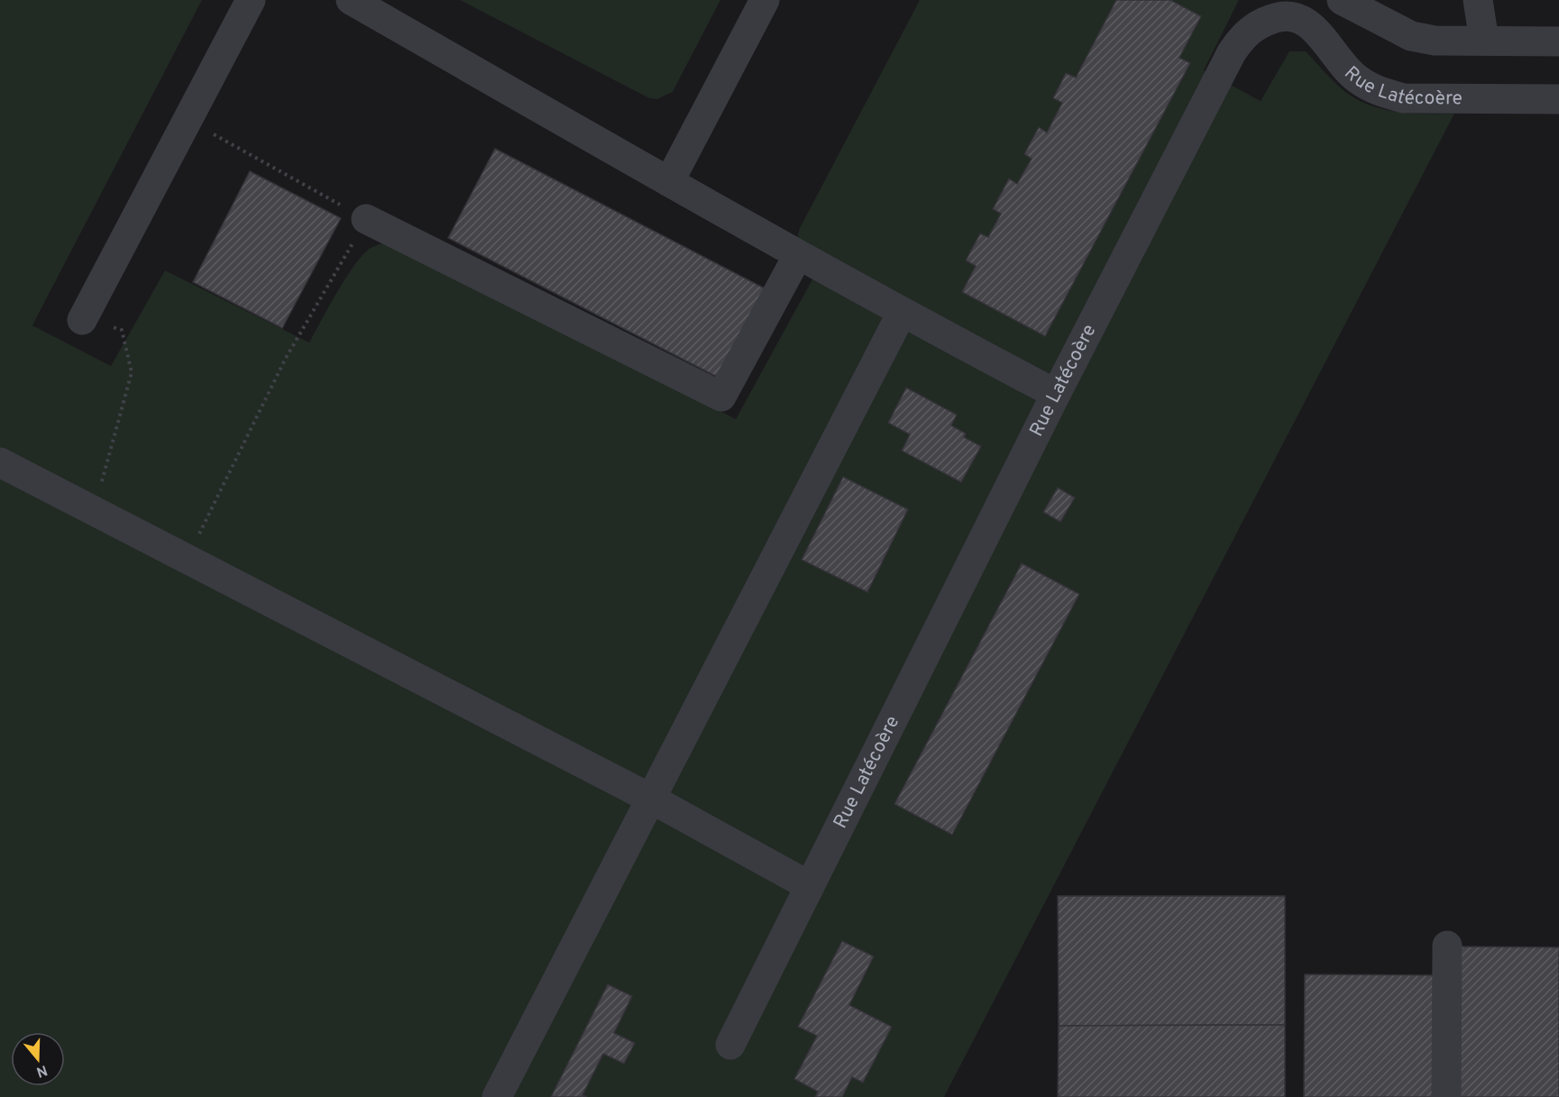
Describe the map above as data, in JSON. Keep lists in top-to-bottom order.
{
  "streets": {
    "street": ["Rue Latécoère"]
  },
  "north": "bottom"
}
